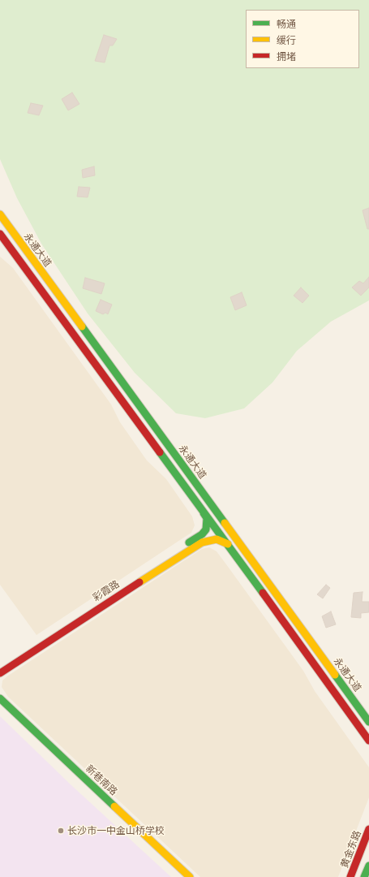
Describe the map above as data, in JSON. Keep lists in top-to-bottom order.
{
  "streets": {
    "main road": [
      "永通大道",
      "彩霞路",
      "新巷南路",
      "黄金东路"
    ]
  },
  "crossings": [
    ["永通大道", "彩霞路"]
  ],
  "places": ["长沙市一中金山桥学校"],
  "legend": ["畅通", "缓行", "拥堵"]
}
